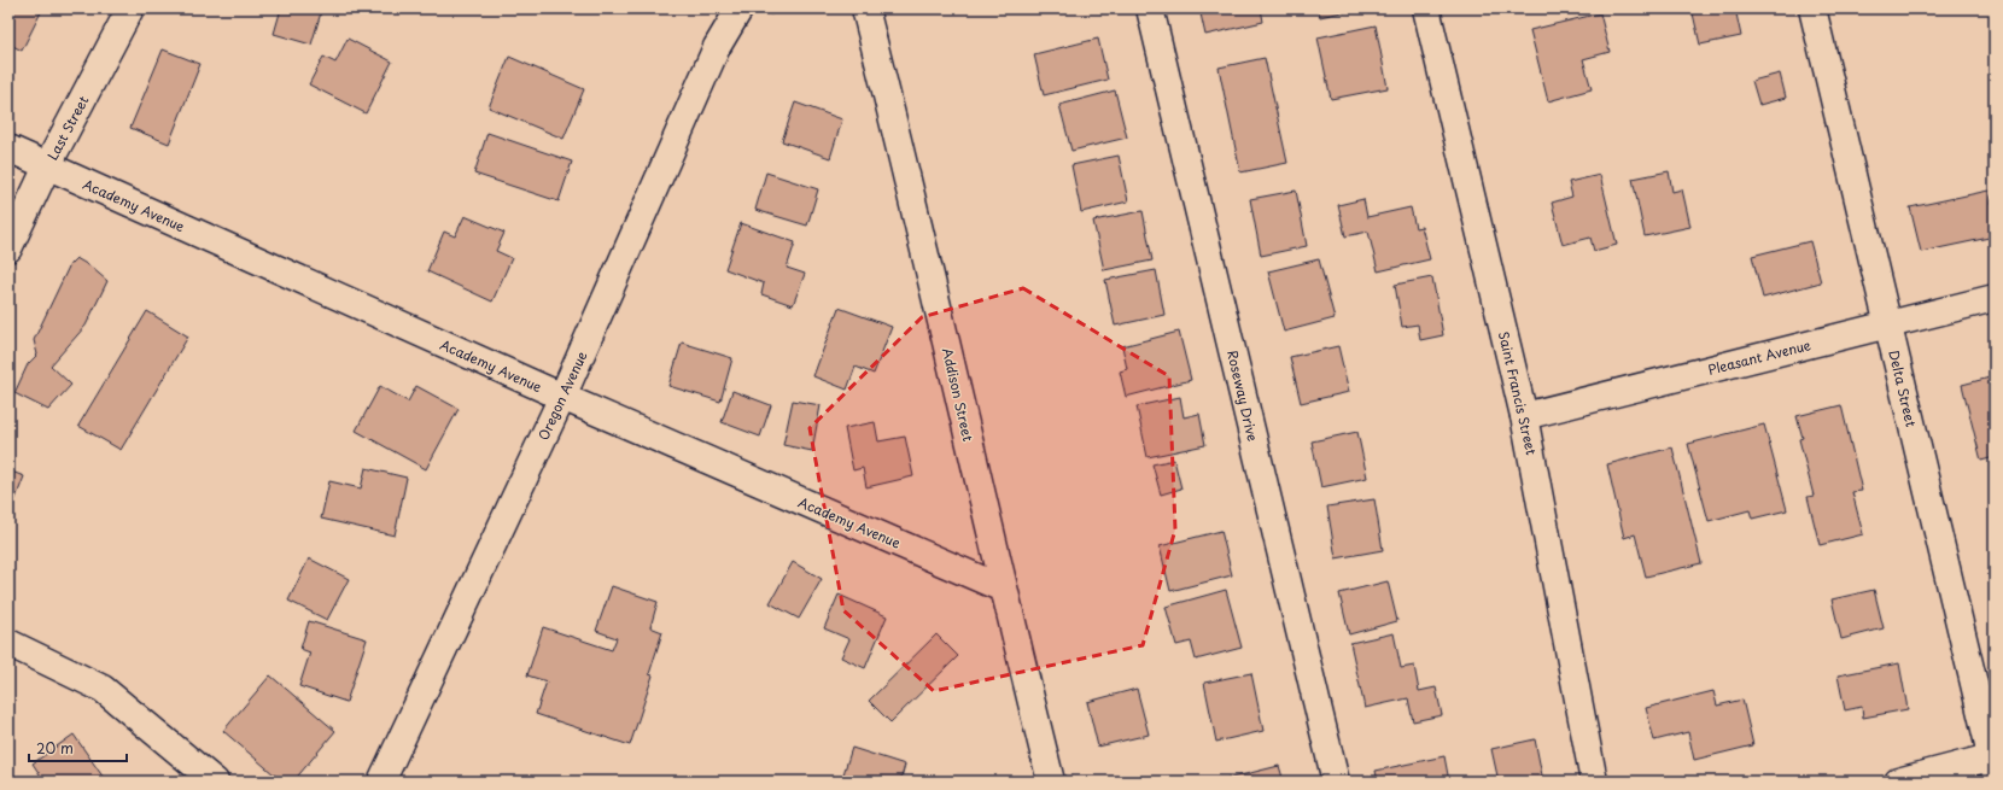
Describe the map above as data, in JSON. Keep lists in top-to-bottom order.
{
  "streets": {
    "street": [
      "Last Street",
      "Academy Avenue",
      "Pleasant Avenue",
      "Delta Street",
      "Saint Francis Street",
      "Addison Street",
      "Oregon Avenue",
      "Roseway Drive"
    ]
  },
  "crossings": [
    ["Last Street", "Academy Avenue"],
    ["Academy Avenue", "Addison Street"],
    ["Academy Avenue", "Oregon Avenue"],
    ["Pleasant Avenue", "Delta Street"],
    ["Pleasant Avenue", "Saint Francis Street"]
  ],
  "scale_bar": "20 m"
}
